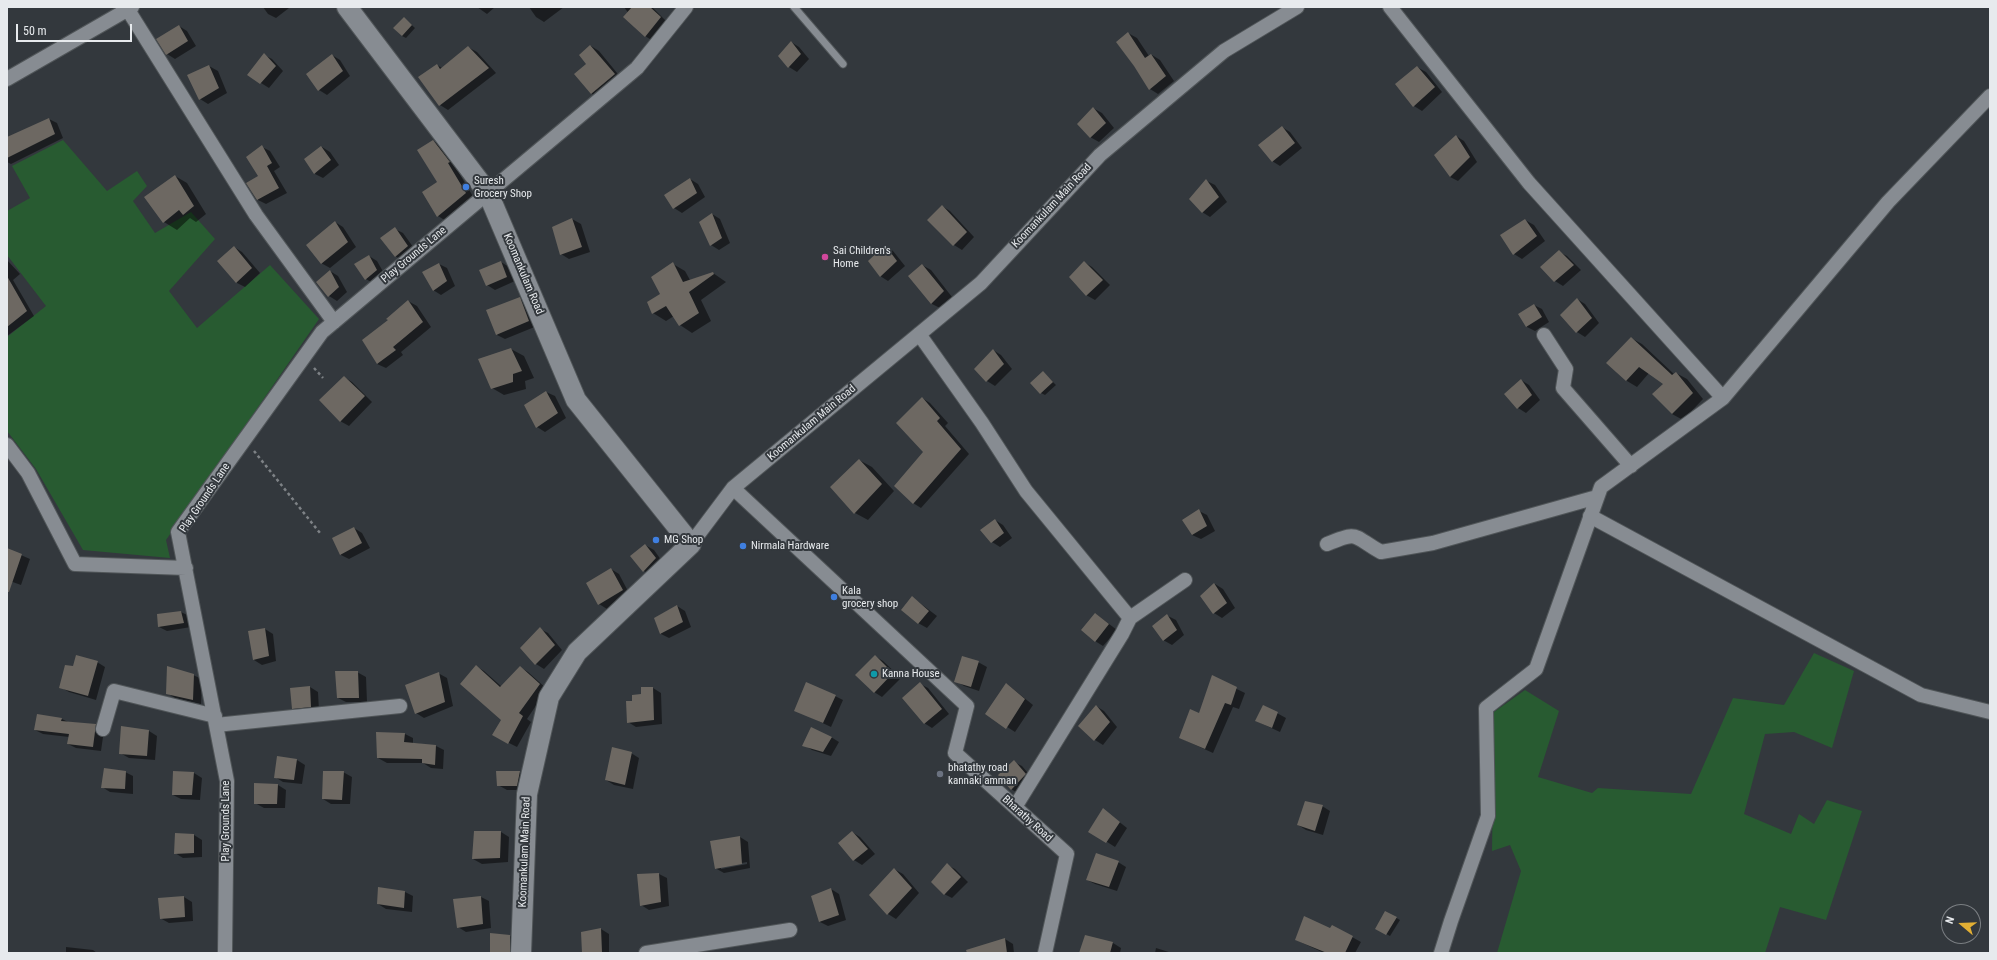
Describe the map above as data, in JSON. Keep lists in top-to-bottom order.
{
  "streets": {
    "street": [
      "Koomankulam Main Road",
      "Play Grounds Lane",
      "Koomankulam Road",
      "Bharathy Road"
    ]
  },
  "crossings": [
    ["Koomankulam Main Road", "Koomankulam Road"],
    ["Koomankulam Main Road", "Bharathy Road"],
    ["Play Grounds Lane", "Koomankulam Road"]
  ],
  "places": [
    "Suresh Grocery Shop",
    "Sai Children's Home",
    "MG Shop",
    "Nirmala Hardware",
    "Kala grocery shop",
    "Kanna House",
    "bhatathy road kannaki amman"
  ],
  "scale_bar": "50 m",
  "north": "left"
}
